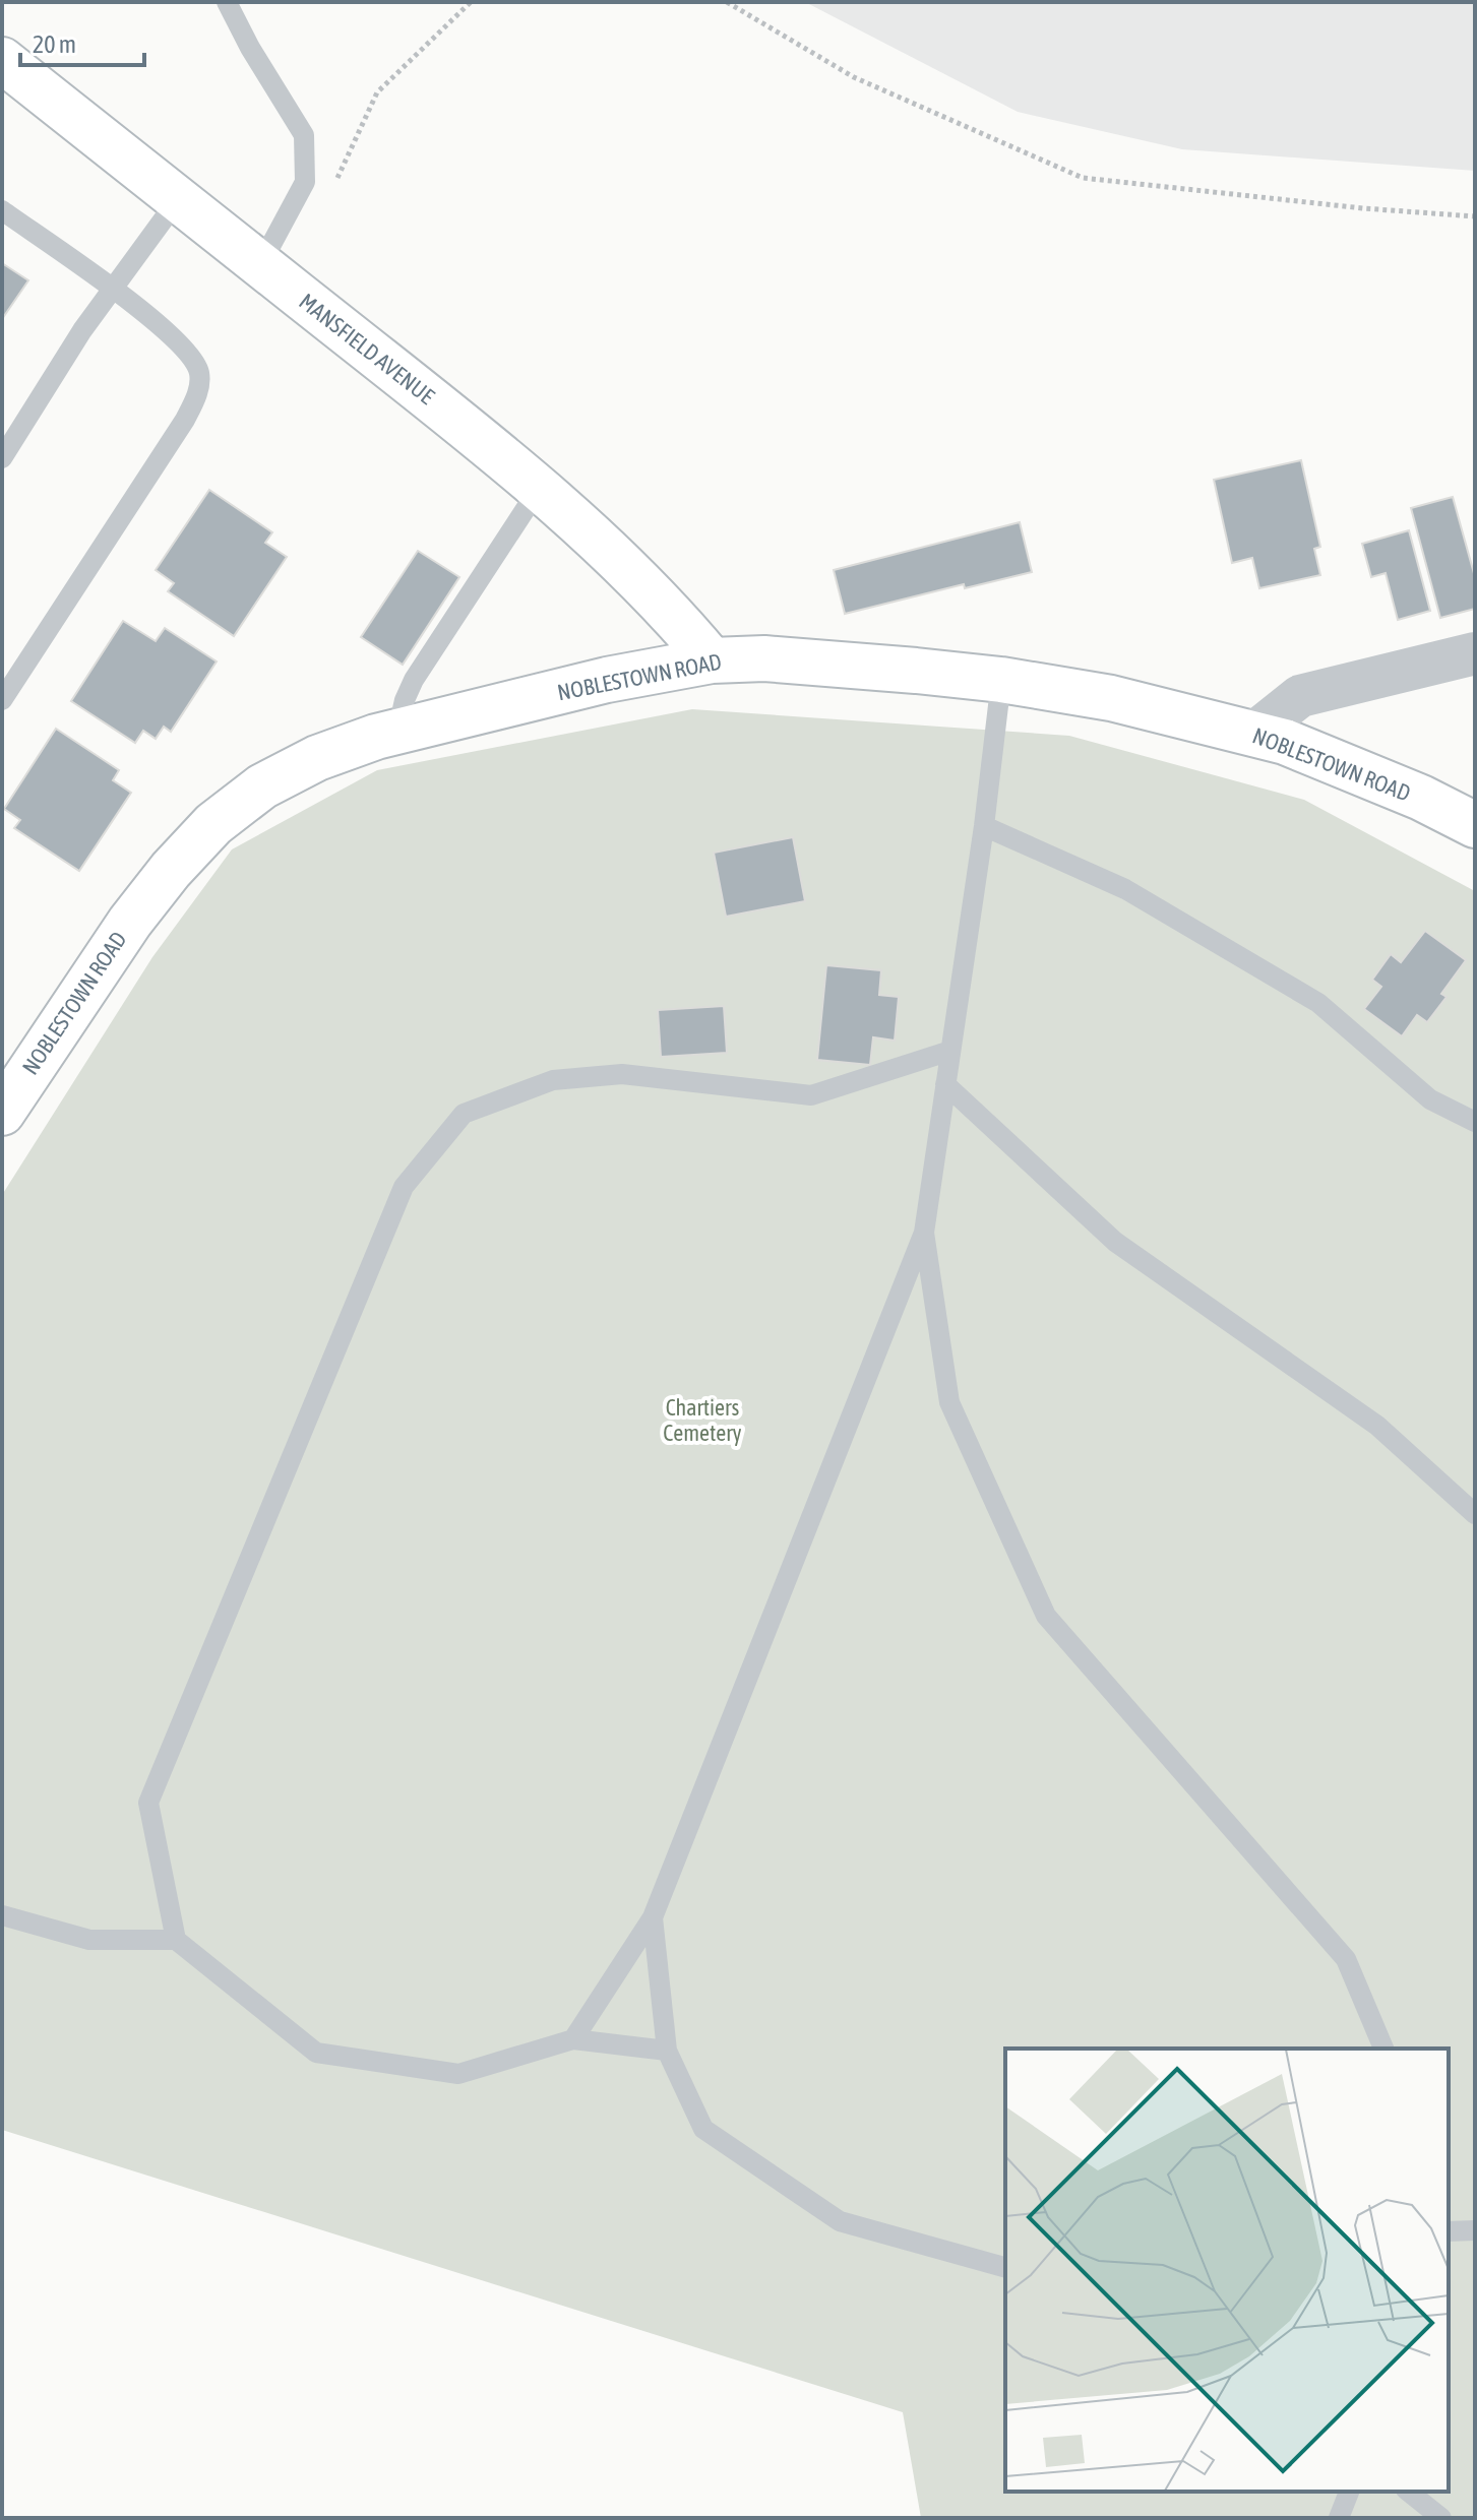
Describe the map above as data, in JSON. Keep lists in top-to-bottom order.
{
  "streets": {
    "main road": ["MANSFIELD AVENUE", "NOBLESTOWN ROAD"]
  },
  "crossings": [
    ["MANSFIELD AVENUE", "NOBLESTOWN ROAD"]
  ],
  "parks": ["Chartiers Cemetery"],
  "scale_bar": "20 m"
}
